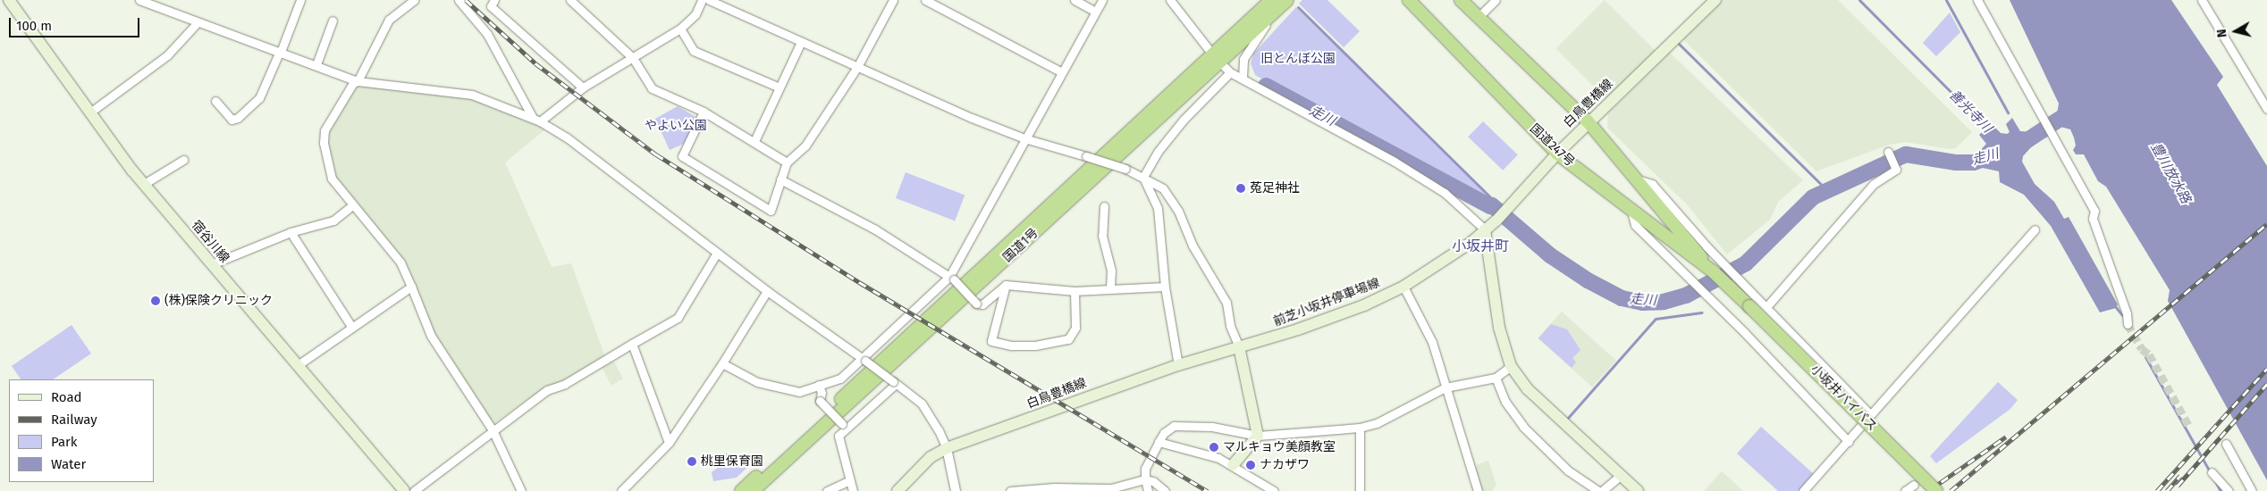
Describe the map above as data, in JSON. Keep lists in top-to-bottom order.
{
  "streets": {
    "highway": ["国道247号", "国道1号", "小坂井バイパス"],
    "main road": ["白鳥豊橋線", "宿谷川線", "前芝小坂井停車場線"]
  },
  "crossings": [
    ["白鳥豊橋線", "国道247号"],
    ["白鳥豊橋線", "前芝小坂井停車場線"],
    ["国道247号", "小坂井バイパス"]
  ],
  "districts": ["小坂井町"],
  "water": ["善光寺川", "走川", "豊川放水路"],
  "parks": ["旧とんぼ公園", "やよい公園"],
  "places": [
    "菟足神社",
    "(株)保険クリニック",
    "マルキョウ美顔教室",
    "桃里保育園",
    "ナカザワ"
  ],
  "legend": [
    "Road",
    "Railway",
    "Park",
    "Water"
  ],
  "scale_bar": "100 m",
  "north": "left"
}
